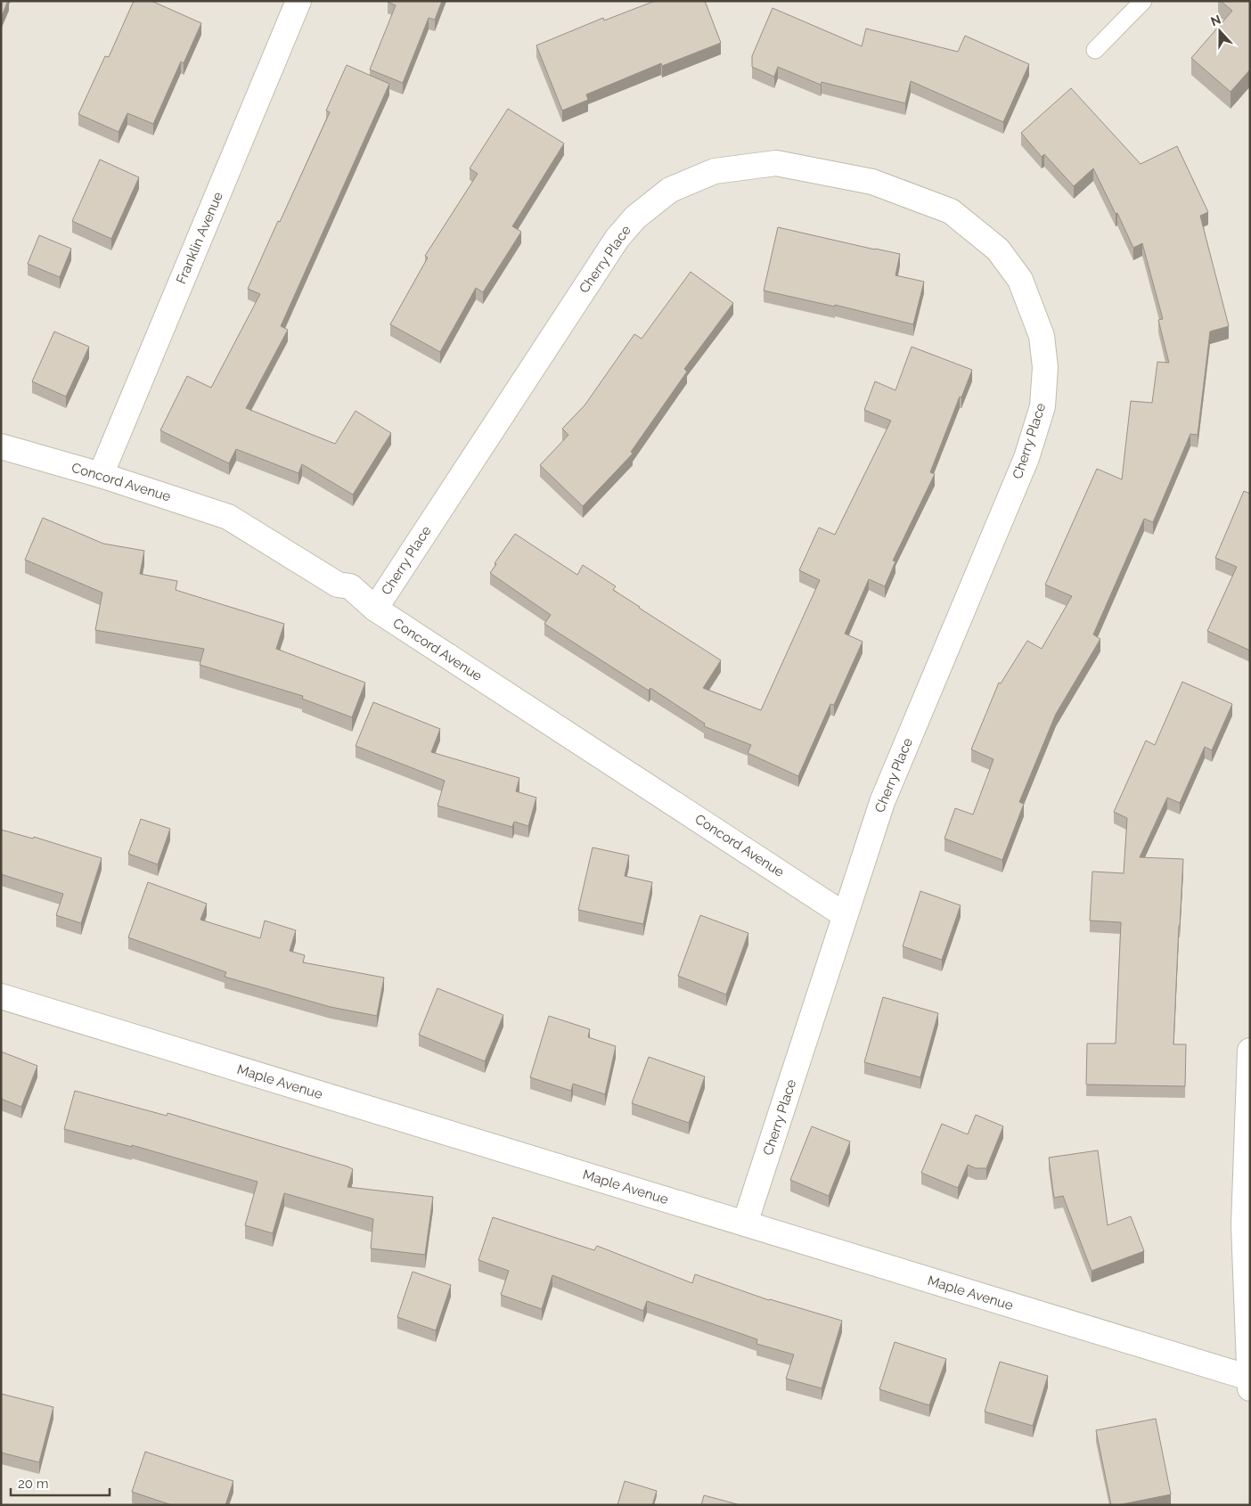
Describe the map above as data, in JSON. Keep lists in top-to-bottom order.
{
  "streets": {
    "street": [
      "Franklin Avenue",
      "Cherry Place",
      "Concord Avenue",
      "Maple Avenue"
    ]
  },
  "crossings": [
    ["Franklin Avenue", "Concord Avenue"],
    ["Cherry Place", "Concord Avenue"],
    ["Cherry Place", "Maple Avenue"]
  ],
  "scale_bar": "20 m",
  "north": "top"
}
